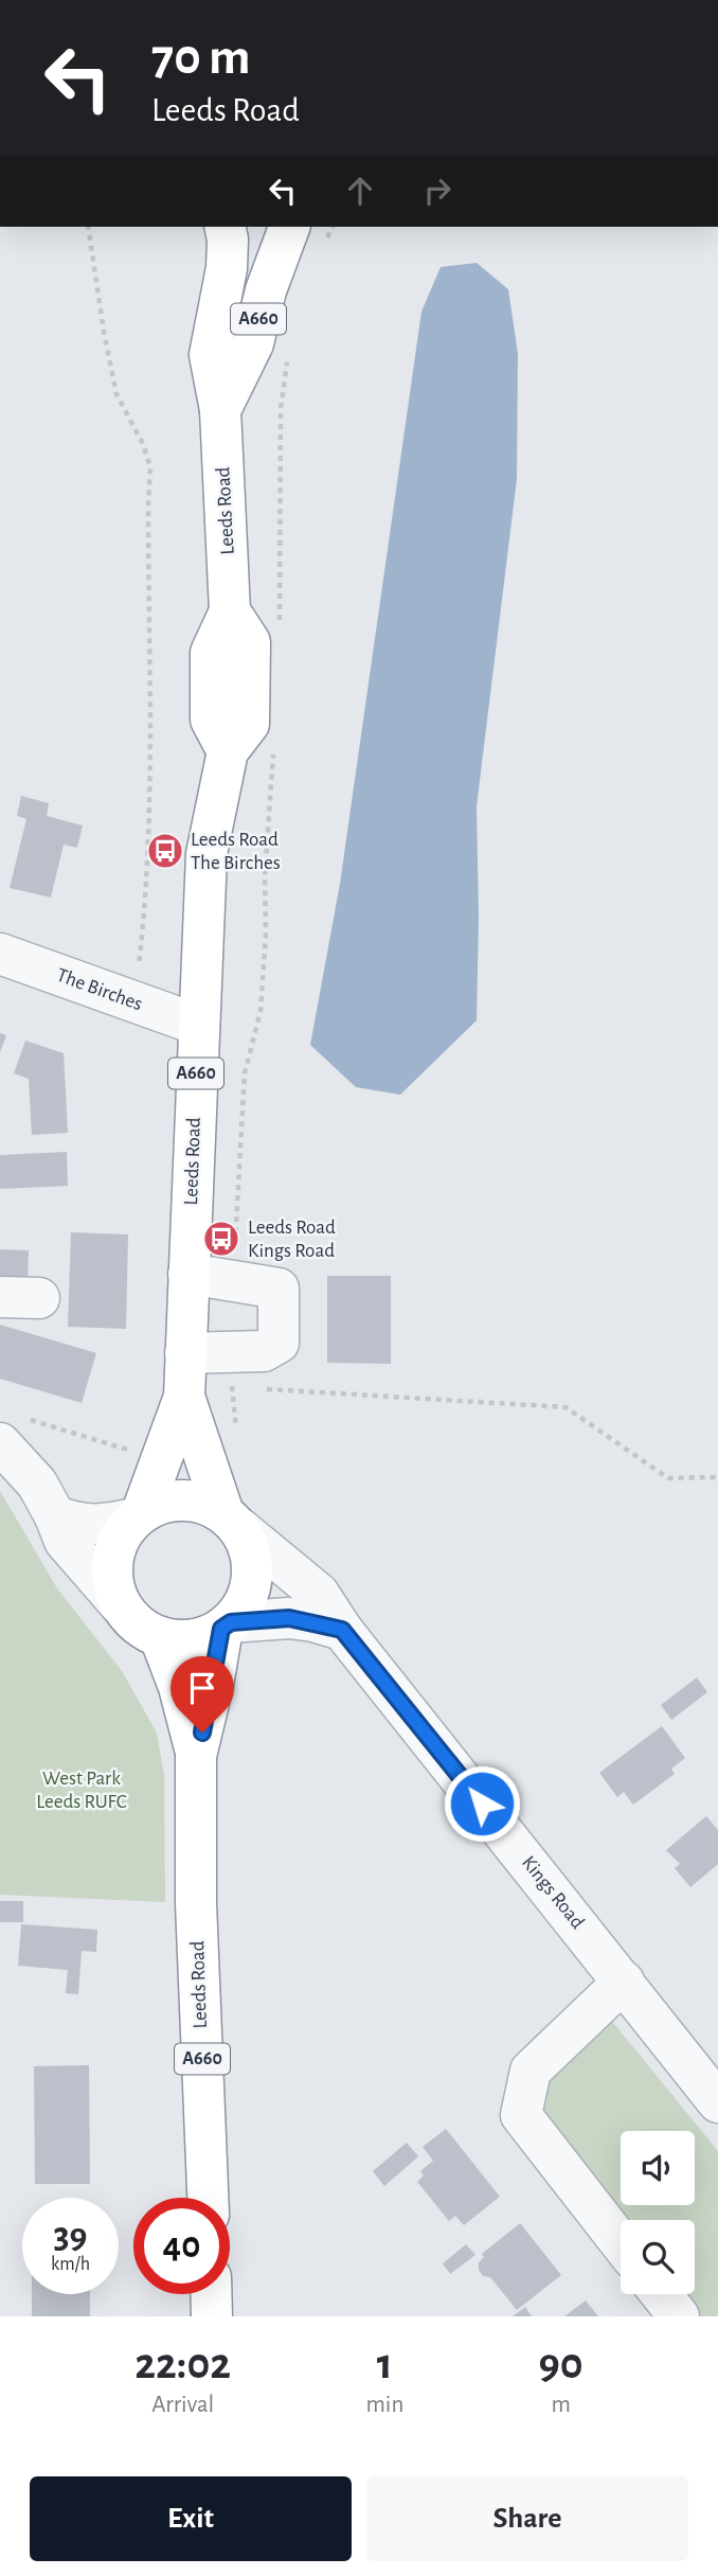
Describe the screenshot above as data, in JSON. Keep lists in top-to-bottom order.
{
  "streets": {
    "highway": ["A660", "Leeds Road"],
    "street": ["The Birches", "Kings Road"]
  },
  "crossings": [
    ["Leeds Road", "The Birches"],
    ["Leeds Road", "Kings Road"]
  ],
  "parks": ["West Park Leeds RUFC"],
  "places": {
    "bus stop": ["Leeds Road The Birches", "Leeds Road Kings Road"]
  },
  "page": {
    "turn": ["70 m", "Leeds Road"],
    "speed": "39 km/h",
    "limit": "40",
    "eta": [
      "22:02",
      "Arrival",
      "1",
      "min",
      "90",
      "m"
    ],
    "buttons": ["Exit", "Share"]
  }
}
